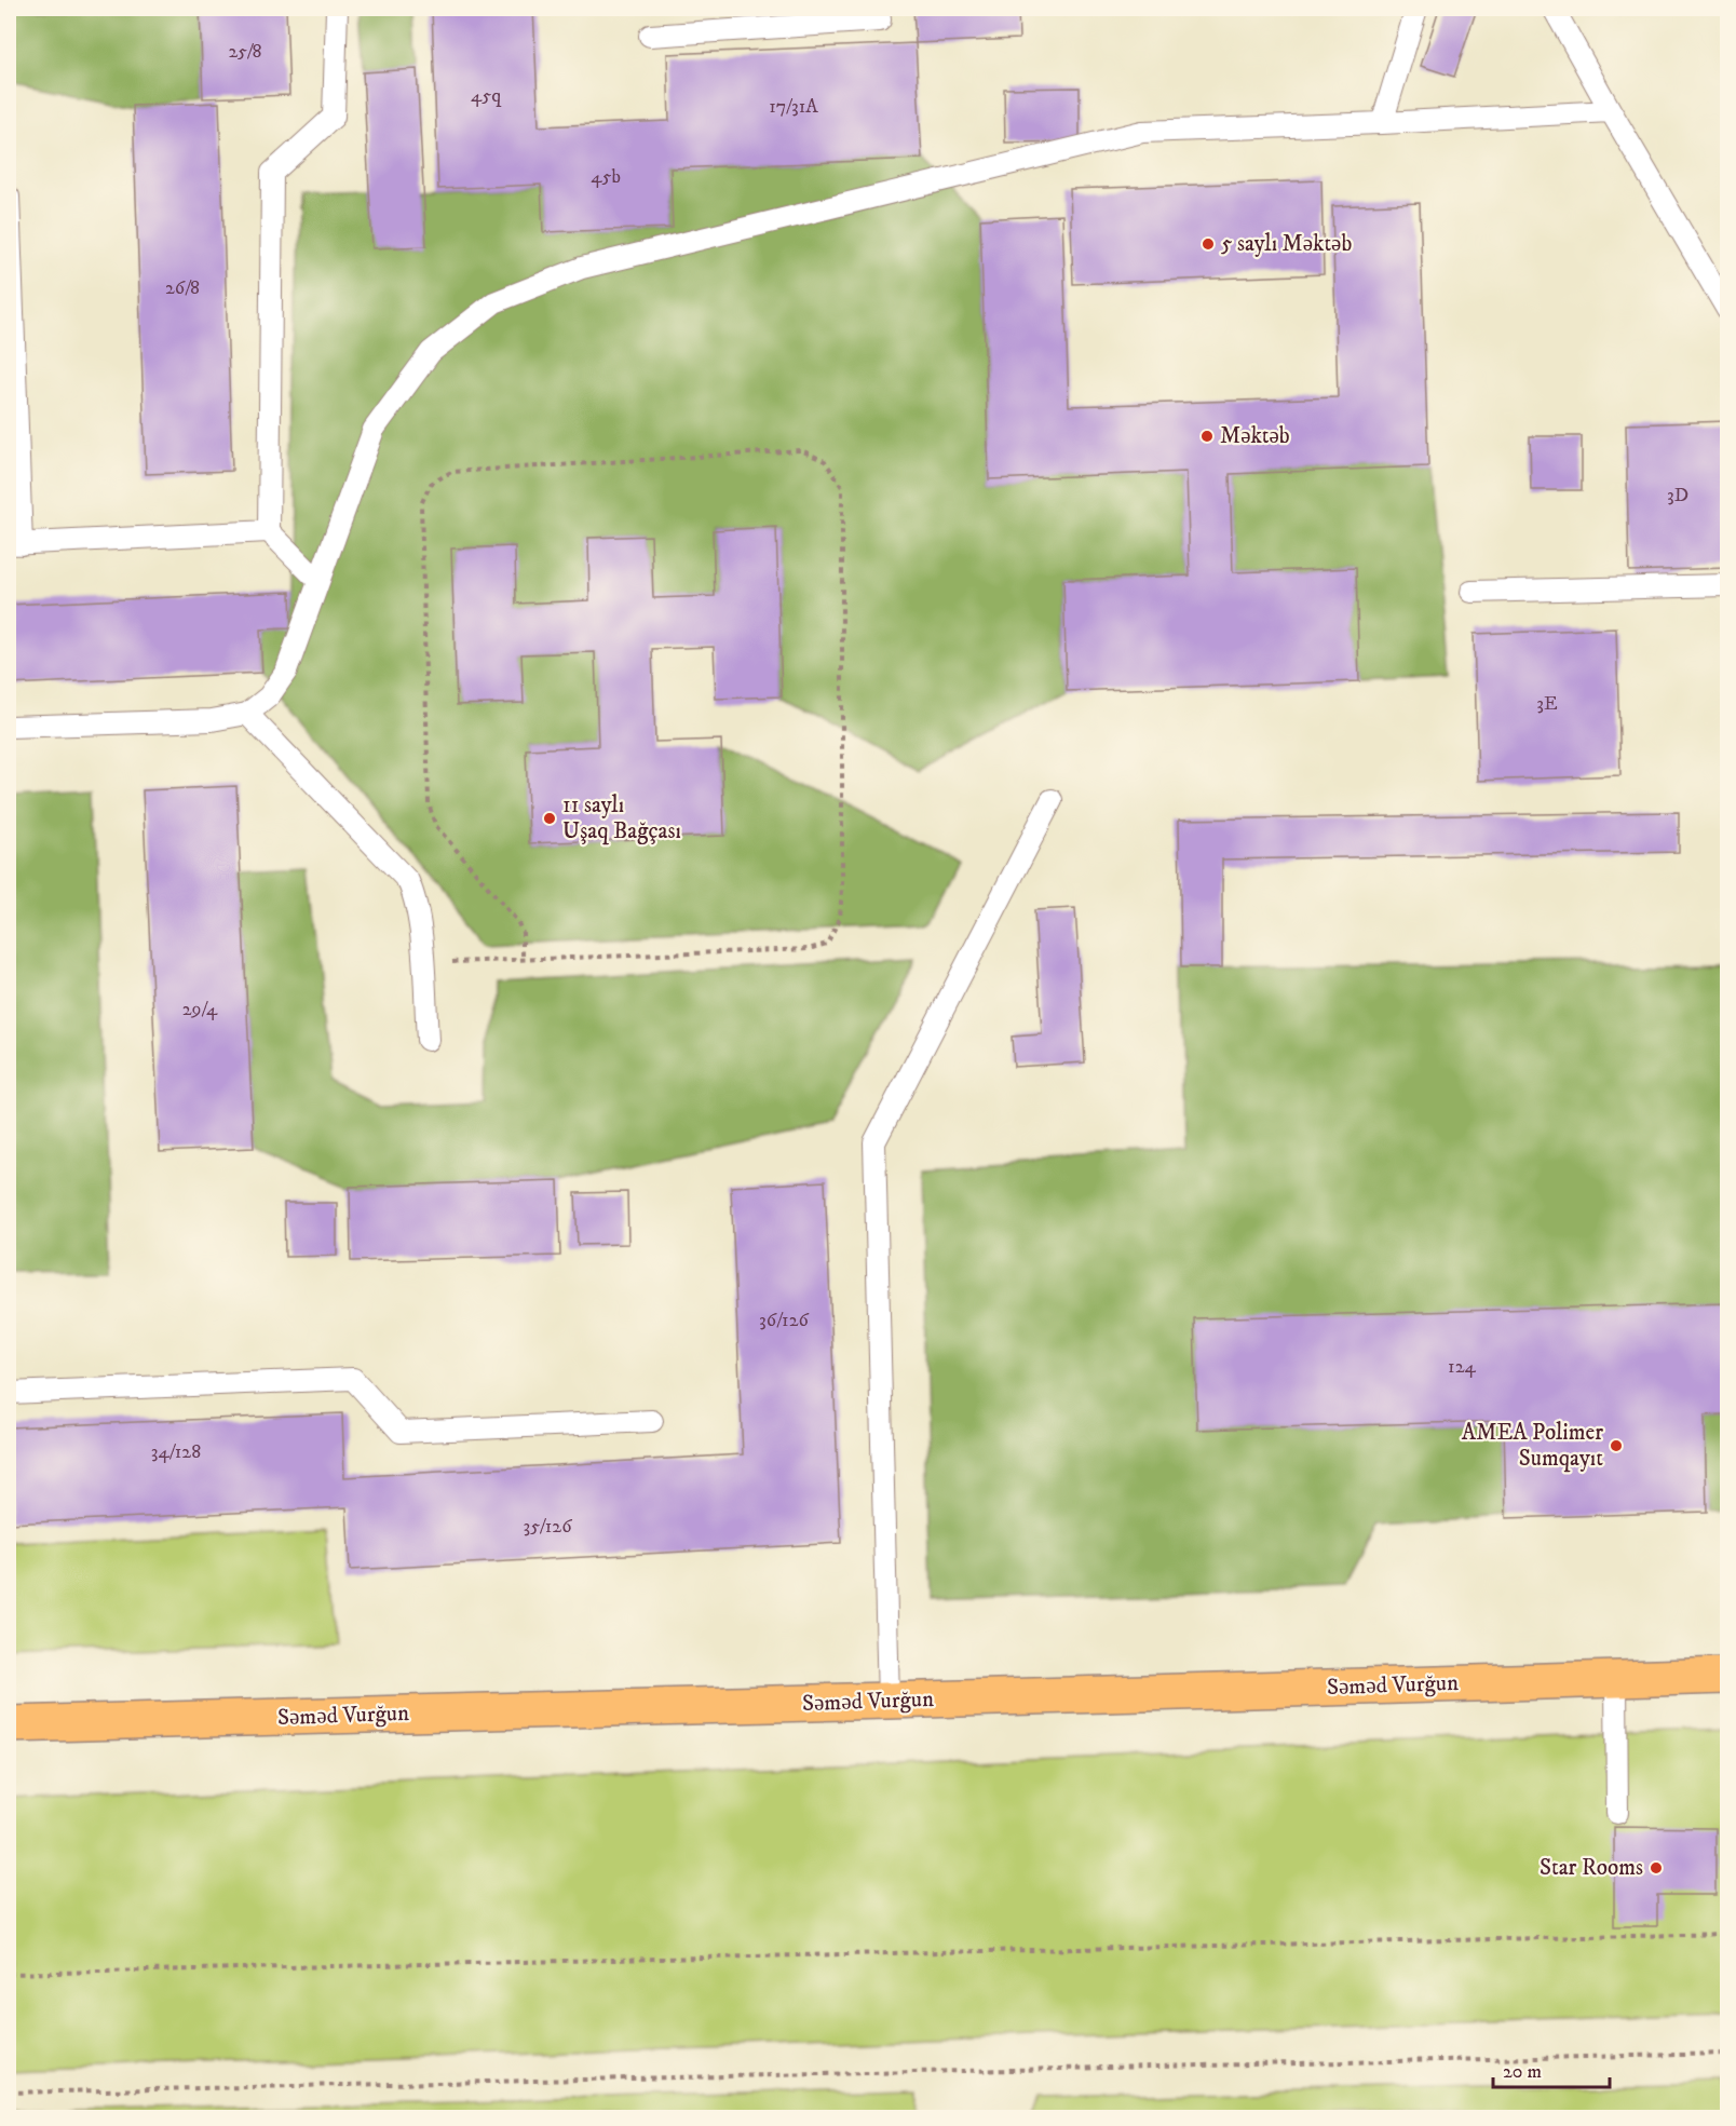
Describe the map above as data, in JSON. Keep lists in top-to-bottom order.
{
  "streets": {
    "main road": ["Səməd Vurğun"]
  },
  "places": [
    "5 saylı Məktəb",
    "Məktəb",
    "11 saylı Uşaq Bağçası",
    "AMEA Polimer Sumqayıt",
    "Star Rooms"
  ],
  "house_numbers": [
    "25/8",
    "45q",
    "17/31A",
    "45b",
    "26/8",
    "3D",
    "3E",
    "29/4",
    "36/126",
    "124",
    "34/128",
    "35/126"
  ],
  "scale_bar": "20 m"
}
